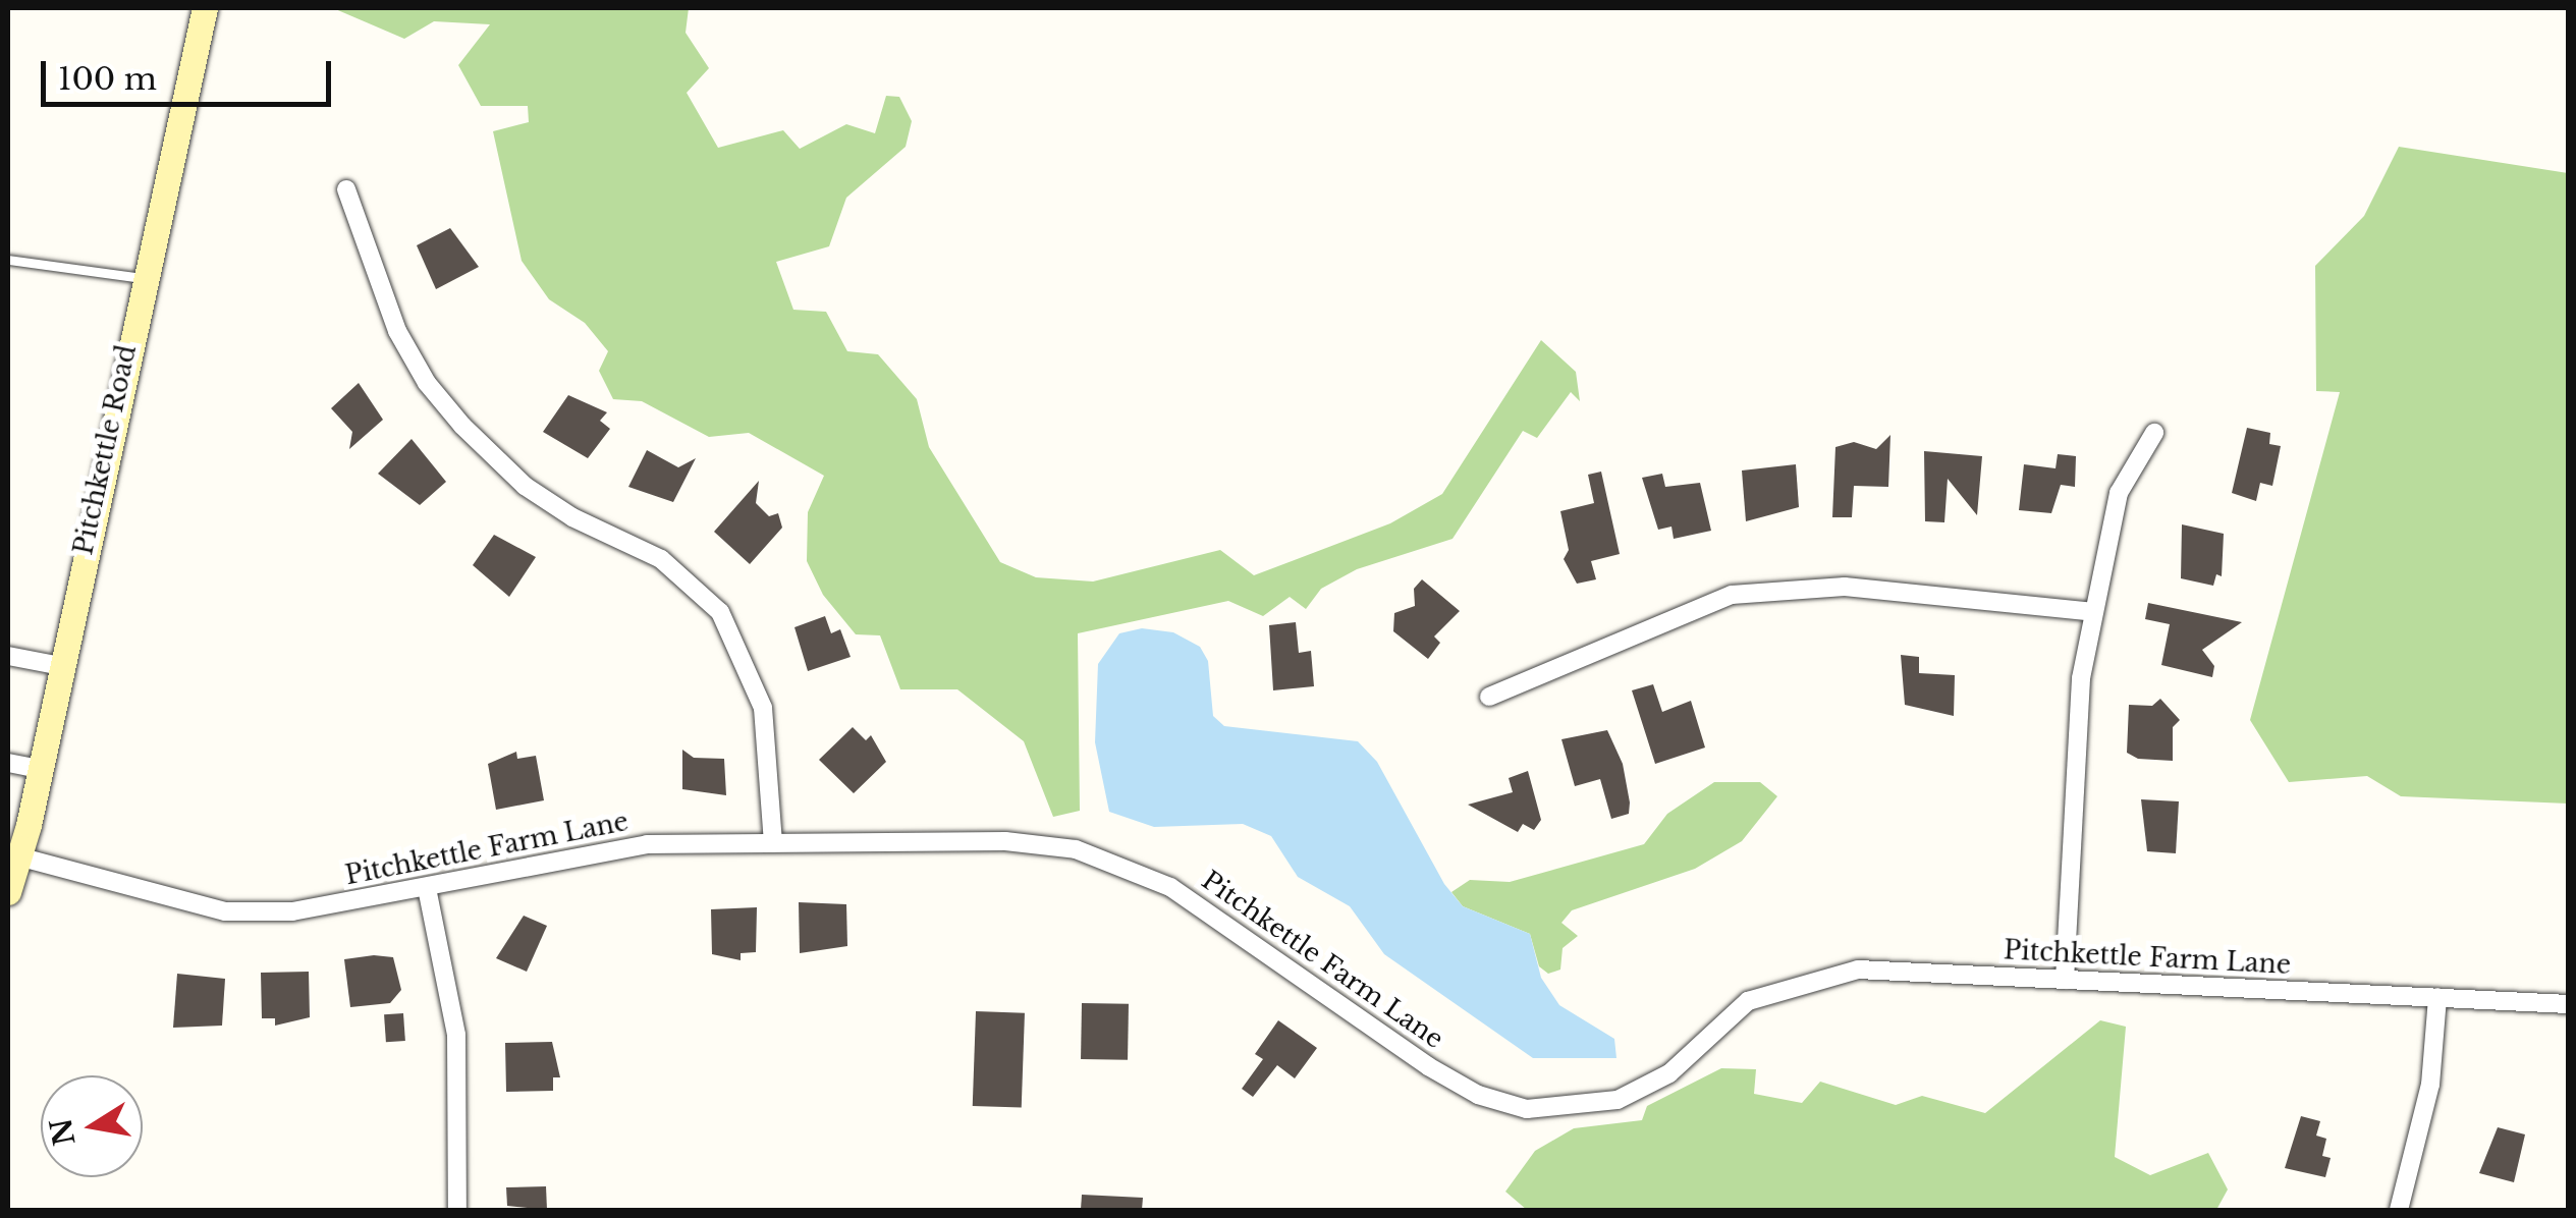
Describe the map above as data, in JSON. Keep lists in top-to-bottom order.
{
  "streets": {
    "main road": ["Pitchkettle Road"],
    "street": ["Pitchkettle Farm Lane"]
  },
  "crossings": [
    ["Pitchkettle Road", "Pitchkettle Farm Lane"]
  ],
  "scale_bar": "100 m",
  "north": "left"
}
